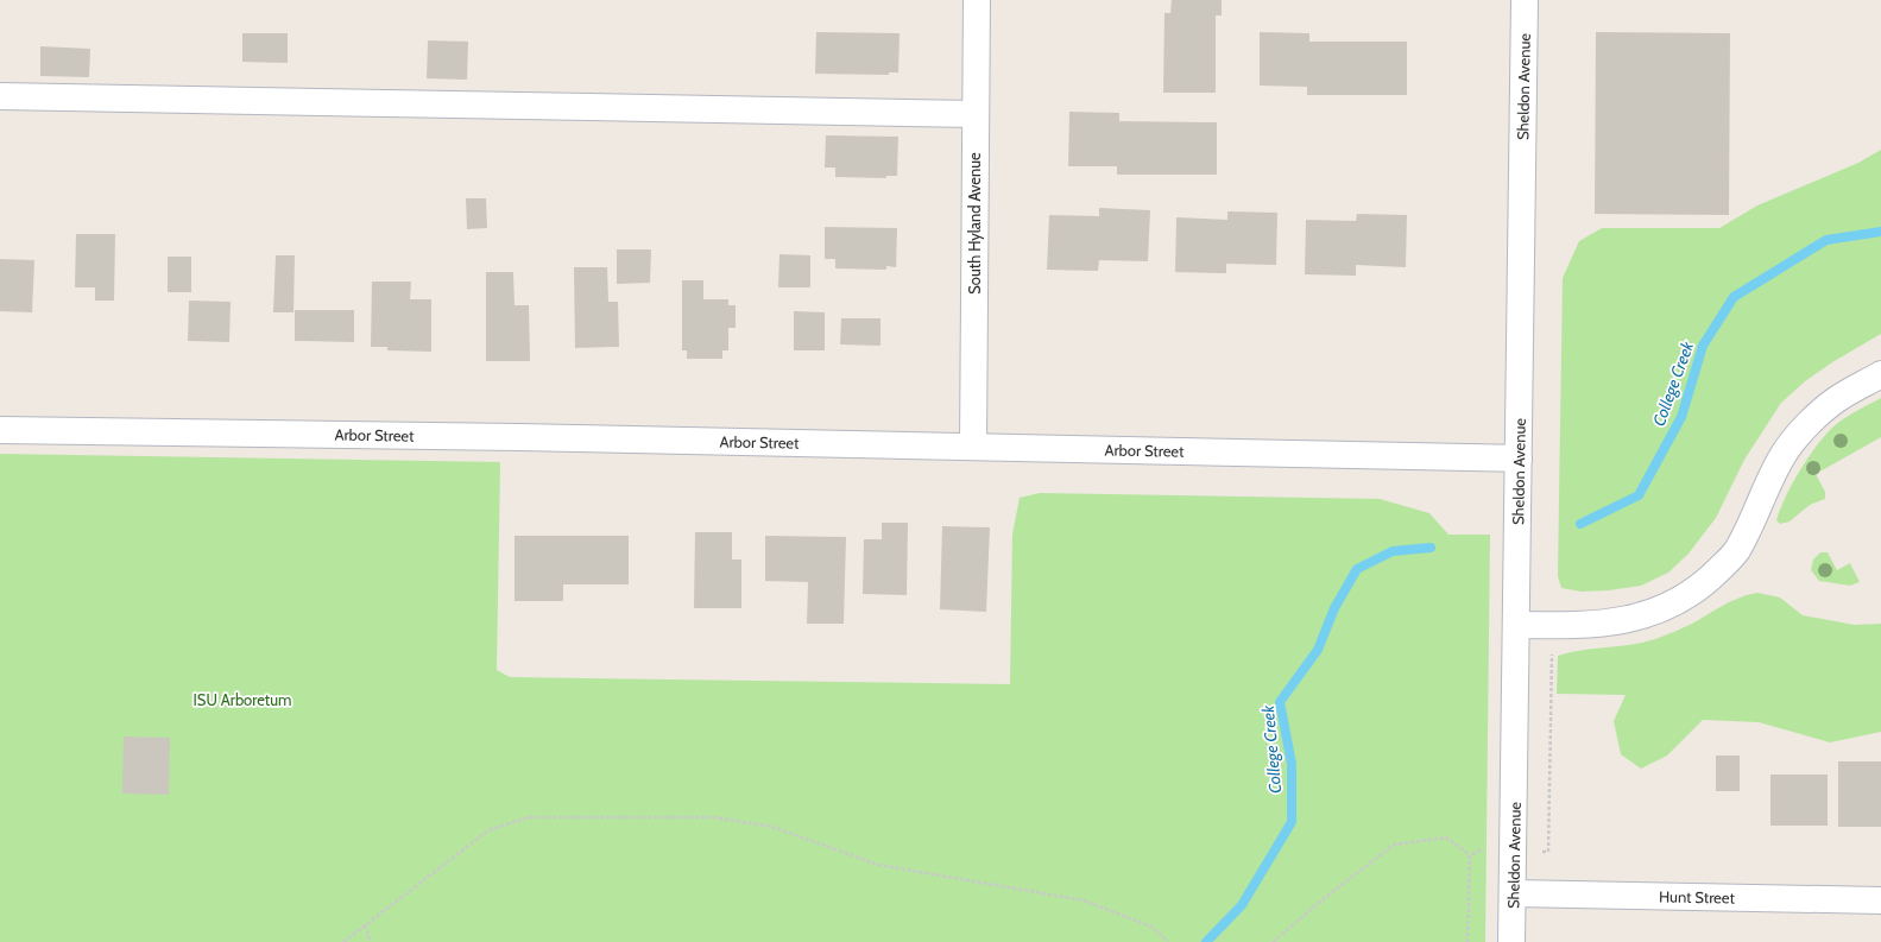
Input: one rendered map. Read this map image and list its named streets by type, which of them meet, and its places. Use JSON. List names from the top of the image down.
{
  "streets": {
    "street": [
      "Sheldon Avenue",
      "South Hyland Avenue",
      "Arbor Street",
      "Hunt Street"
    ]
  },
  "crossings": [
    ["Sheldon Avenue", "Arbor Street"],
    ["Sheldon Avenue", "Hunt Street"],
    ["South Hyland Avenue", "Arbor Street"]
  ],
  "water": ["College Creek"],
  "parks": ["ISU Arboretum"]
}
